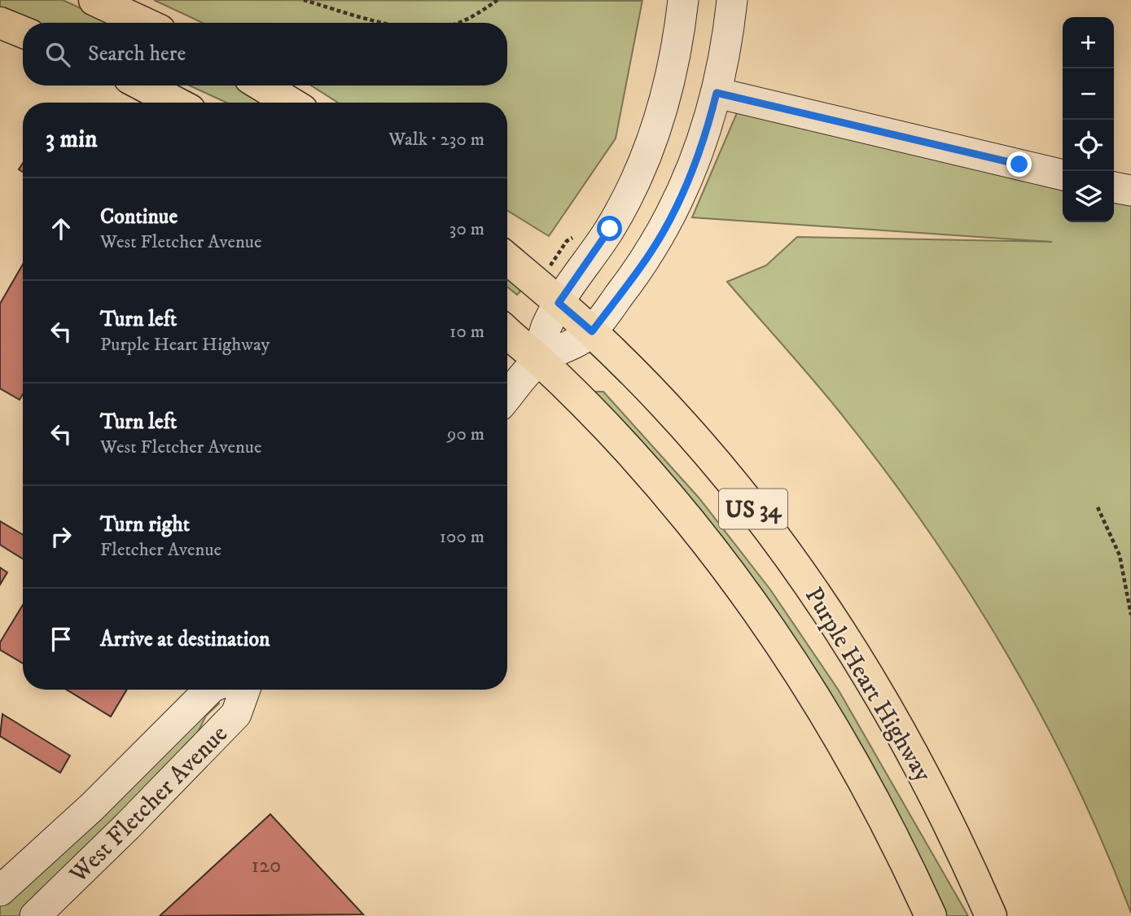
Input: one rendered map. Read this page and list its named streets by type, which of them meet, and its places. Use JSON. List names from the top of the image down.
{
  "streets": {
    "main road": ["US 34", "Purple Heart Highway", "West Fletcher Avenue"]
  },
  "house_numbers": ["120"],
  "page": {
    "map_buttons": ["+", "−"],
    "search": "Search here",
    "heading": ["3 min", "Walk · 230 m"],
    "list": [
      ["Continue", "West Fletcher Avenue", "30 m"],
      ["Turn left", "Purple Heart Highway", "10 m"],
      ["Turn left", "West Fletcher Avenue", "90 m"],
      ["Turn right", "Fletcher Avenue", "100 m"],
      "Arrive at destination"
    ]
  }
}
